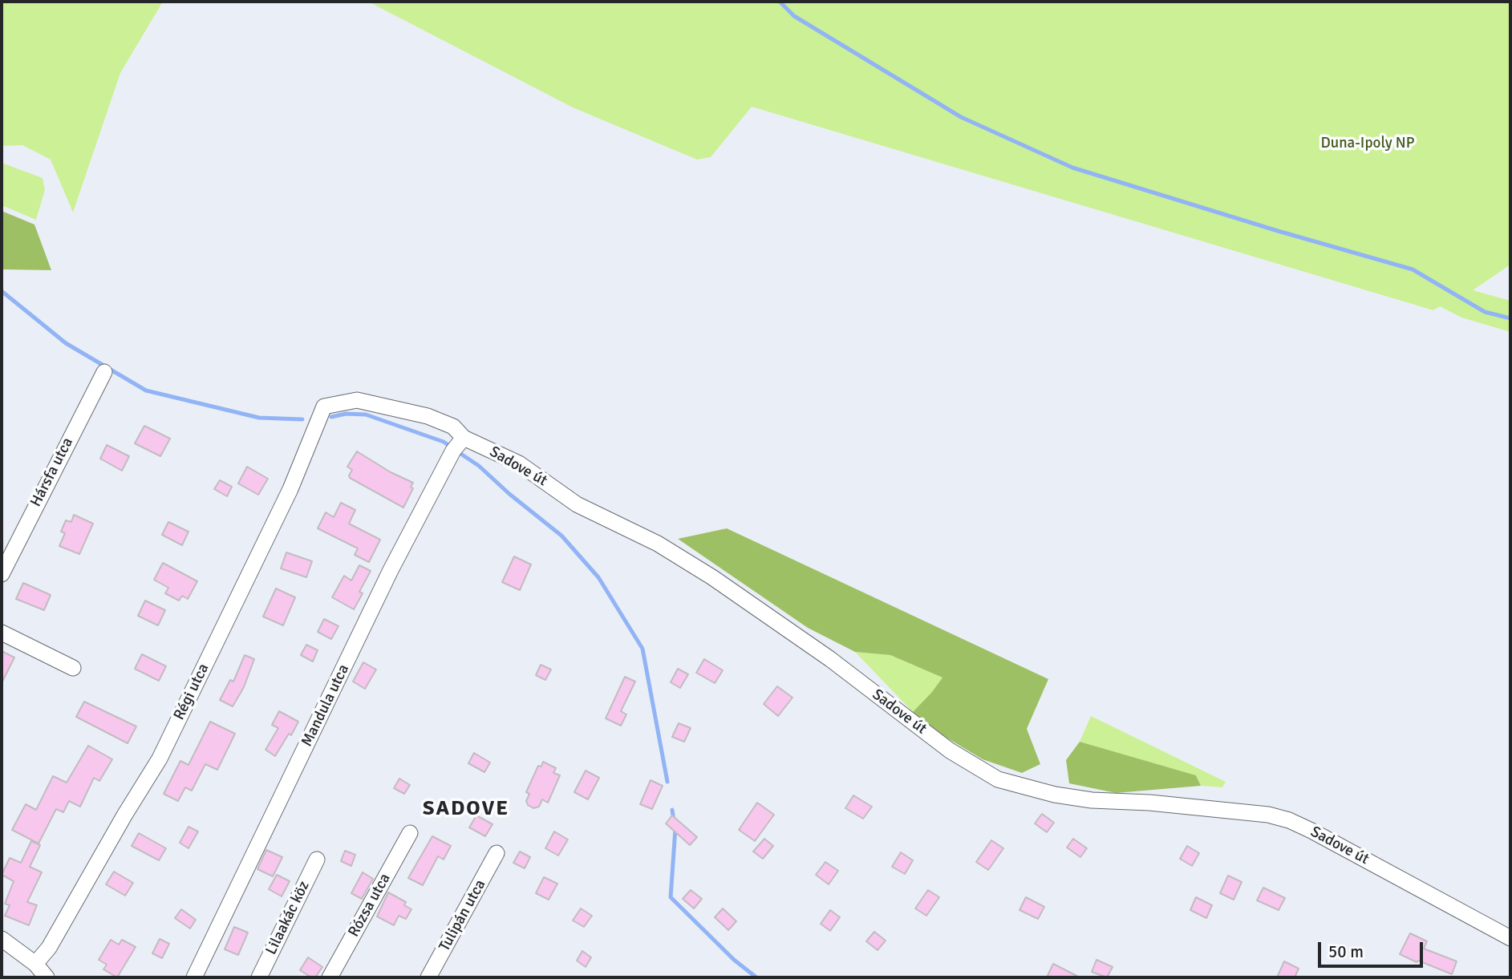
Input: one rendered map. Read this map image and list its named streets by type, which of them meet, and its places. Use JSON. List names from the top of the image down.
{
  "streets": {
    "street": [
      "Sadove út",
      "Hársfa utca",
      "Régi utca",
      "Mandula utca",
      "Rózsa utca",
      "Tulipán utca",
      "Lilaakác köz"
    ]
  },
  "crossings": [
    ["Sadove út", "Régi utca"],
    ["Sadove út", "Mandula utca"]
  ],
  "districts": ["SADOVE"],
  "parks": ["Duna-Ipoly NP"],
  "scale_bar": "50 m"
}
